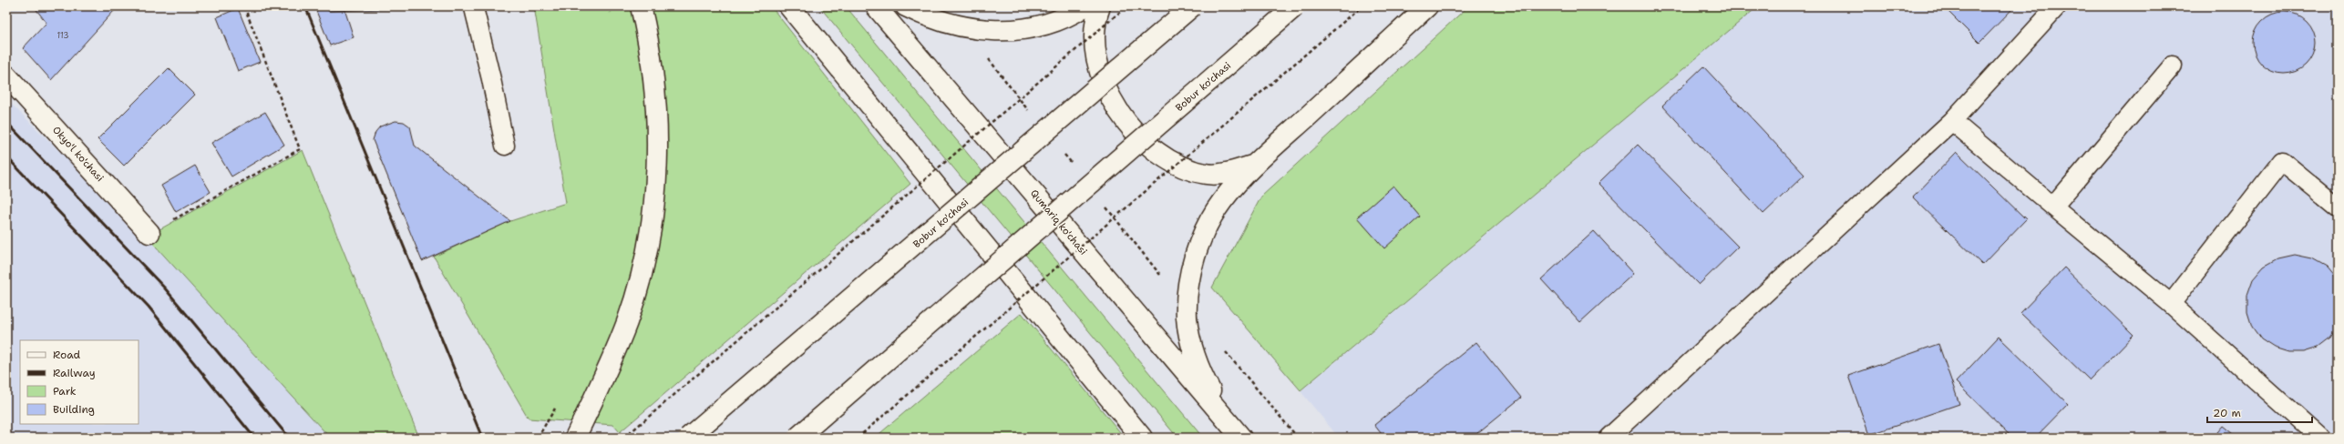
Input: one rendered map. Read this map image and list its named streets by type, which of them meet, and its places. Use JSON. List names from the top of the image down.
{
  "streets": {
    "main road": ["Bobur ko'chasi", "Okyo'l ko'chasi", "Qumariq ko'chasi"]
  },
  "house_numbers": ["113"],
  "legend": [
    "Road",
    "Railway",
    "Park",
    "Building"
  ],
  "scale_bar": "20 m"
}
